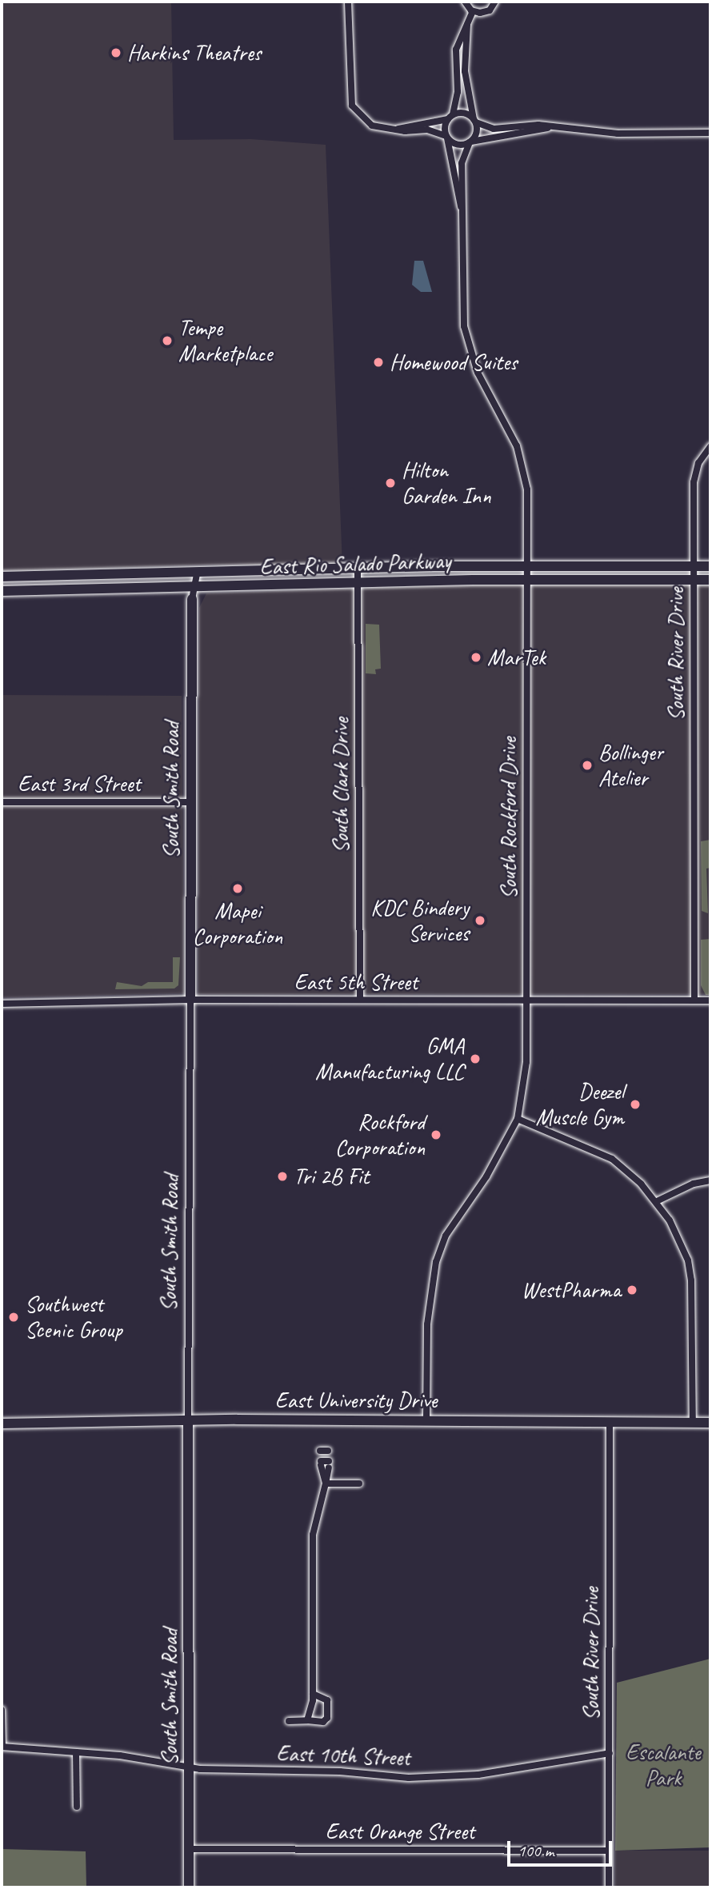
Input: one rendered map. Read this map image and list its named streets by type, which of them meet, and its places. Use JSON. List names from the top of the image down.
{
  "streets": {
    "main road": ["East Rio Salado Parkway", "South Smith Road", "East University Drive"],
    "street": [
      "South River Drive",
      "East 3rd Street",
      "South Clark Drive",
      "South Rockford Drive",
      "East 5th Street",
      "East 10th Street",
      "East Orange Street"
    ]
  },
  "crossings": [
    ["East Rio Salado Parkway", "South River Drive"],
    ["East Rio Salado Parkway", "South Clark Drive"],
    ["East Rio Salado Parkway", "South Smith Road"],
    ["East Rio Salado Parkway", "South Rockford Drive"],
    ["South River Drive", "East 5th Street"],
    ["South River Drive", "East University Drive"],
    ["South River Drive", "East 10th Street"],
    ["South River Drive", "East Orange Street"],
    ["East 3rd Street", "South Smith Road"],
    ["South Clark Drive", "East 5th Street"],
    ["South Smith Road", "East 5th Street"],
    ["South Smith Road", "East University Drive"],
    ["South Smith Road", "East 10th Street"],
    ["South Smith Road", "East Orange Street"],
    ["South Rockford Drive", "East 5th Street"],
    ["South Rockford Drive", "East University Drive"]
  ],
  "parks": ["Escalante Park"],
  "places": [
    "Harkins Theatres",
    "Tempe Marketplace",
    "Homewood Suites",
    "Hilton Garden Inn",
    "MarTek",
    "Bollinger Atelier",
    "Mapei Corporation",
    "KDC Bindery Services",
    "GMA Manufacturing LLC",
    "Deezel Muscle Gym",
    "Rockford Corporation",
    "Tri 2B Fit",
    "WestPharma",
    "Southwest Scenic Group"
  ],
  "scale_bar": "100 m"
}
